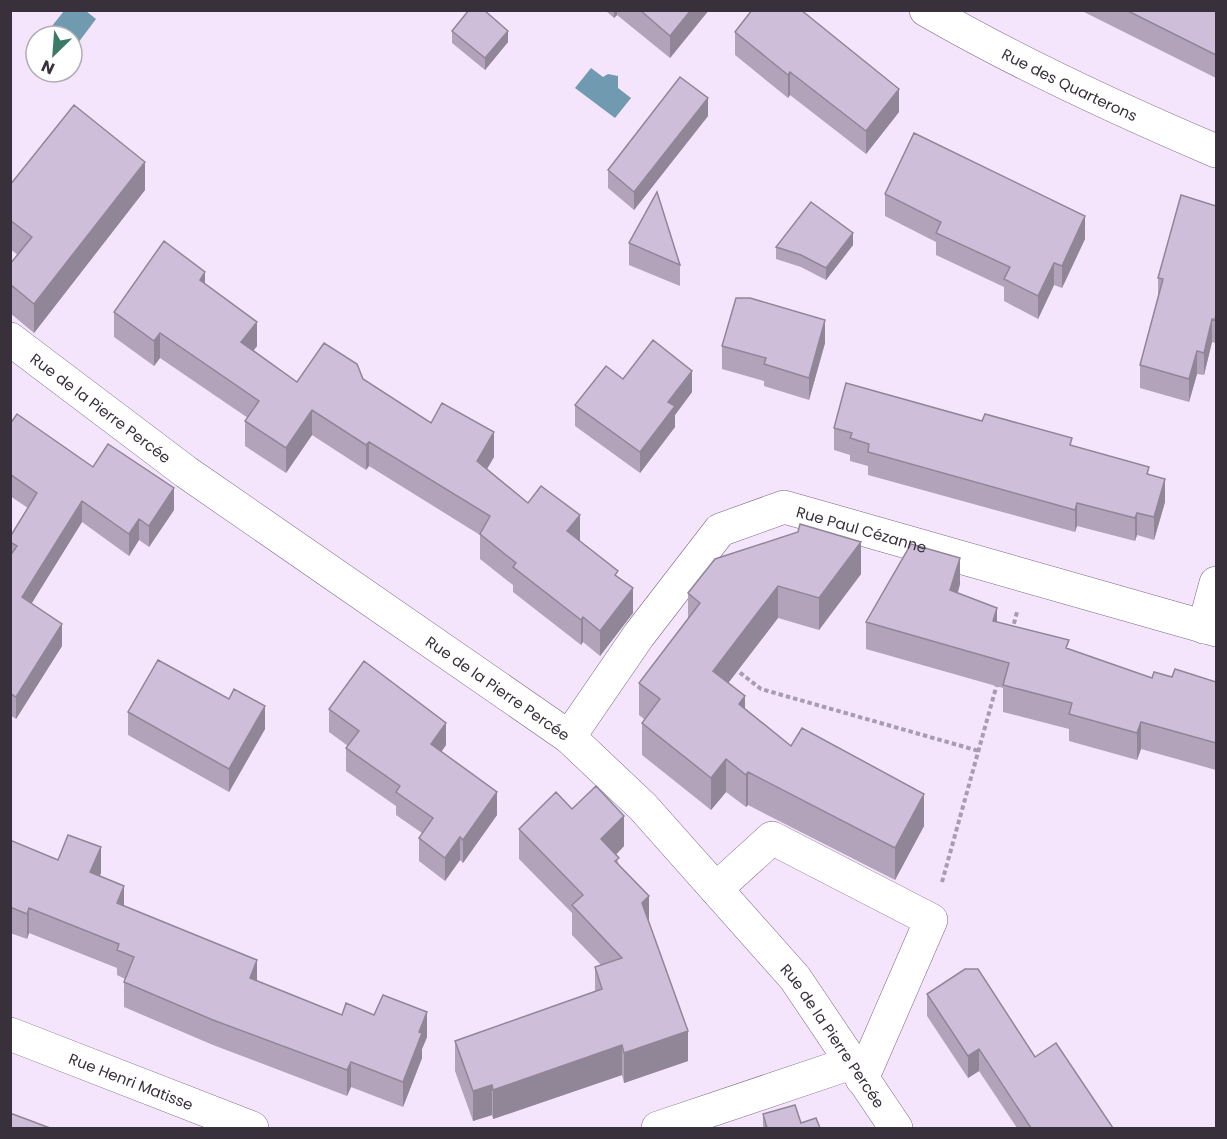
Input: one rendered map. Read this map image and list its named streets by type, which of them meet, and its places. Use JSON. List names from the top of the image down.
{
  "streets": {
    "street": [
      "Rue des Quarterons",
      "Rue de la Pierre Percée",
      "Rue Paul Cézanne",
      "Rue Henri Matisse"
    ]
  },
  "crossings": [
    ["Rue de la Pierre Percée", "Rue Paul Cézanne"]
  ],
  "north": "bottom left"
}
